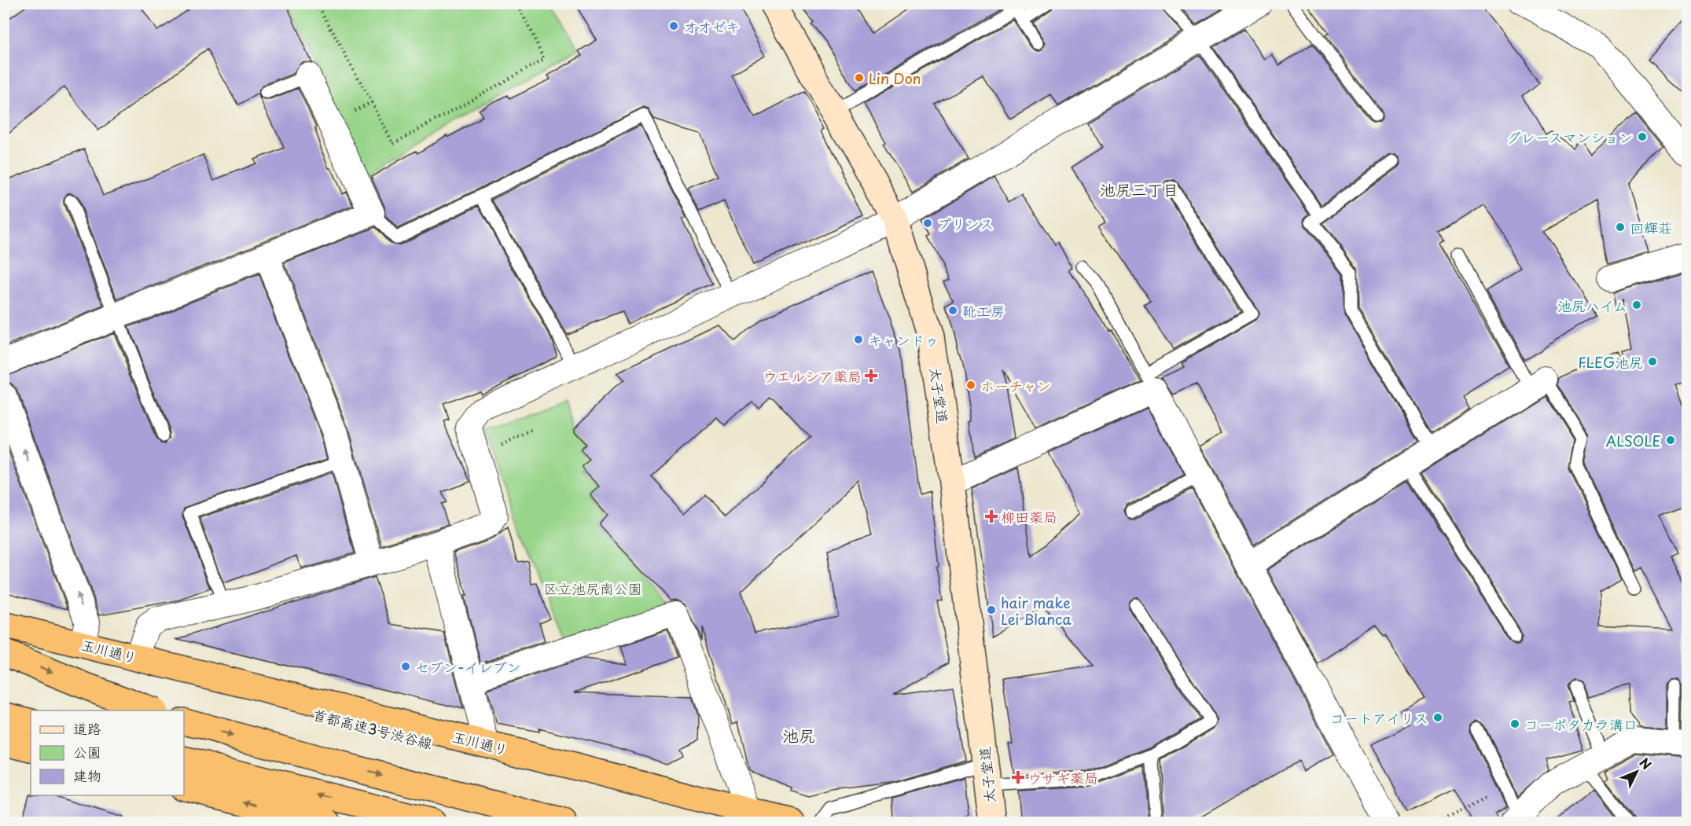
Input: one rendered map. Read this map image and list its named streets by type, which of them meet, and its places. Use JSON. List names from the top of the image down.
{
  "streets": {
    "highway": ["玉川通り", "首都高速3号渋谷線"],
    "street": ["太子堂道"]
  },
  "crossings": [
    ["玉川通り", "首都高速3号渋谷線"]
  ],
  "districts": ["池尻三丁目", "池尻"],
  "parks": ["区立池尻南公園"],
  "places": {
    "other": [
      "オオゼキ",
      "Lin Don",
      "グレースマンション",
      "プリンス",
      "回輝荘",
      "池尻ハイム",
      "靴工房",
      "キャンドゥ",
      "FLEG池尻",
      "ホーチャン",
      "ALSOLE",
      "hair make Lei Blanca",
      "セブン-イレブン",
      "コートアイリス",
      "コーポタカラ溝口"
    ],
    "health": ["ウエルシア薬局", "柳田薬局", "ウサギ薬局"]
  },
  "legend": ["道路", "公園", "建物"],
  "north": "top right"
}
